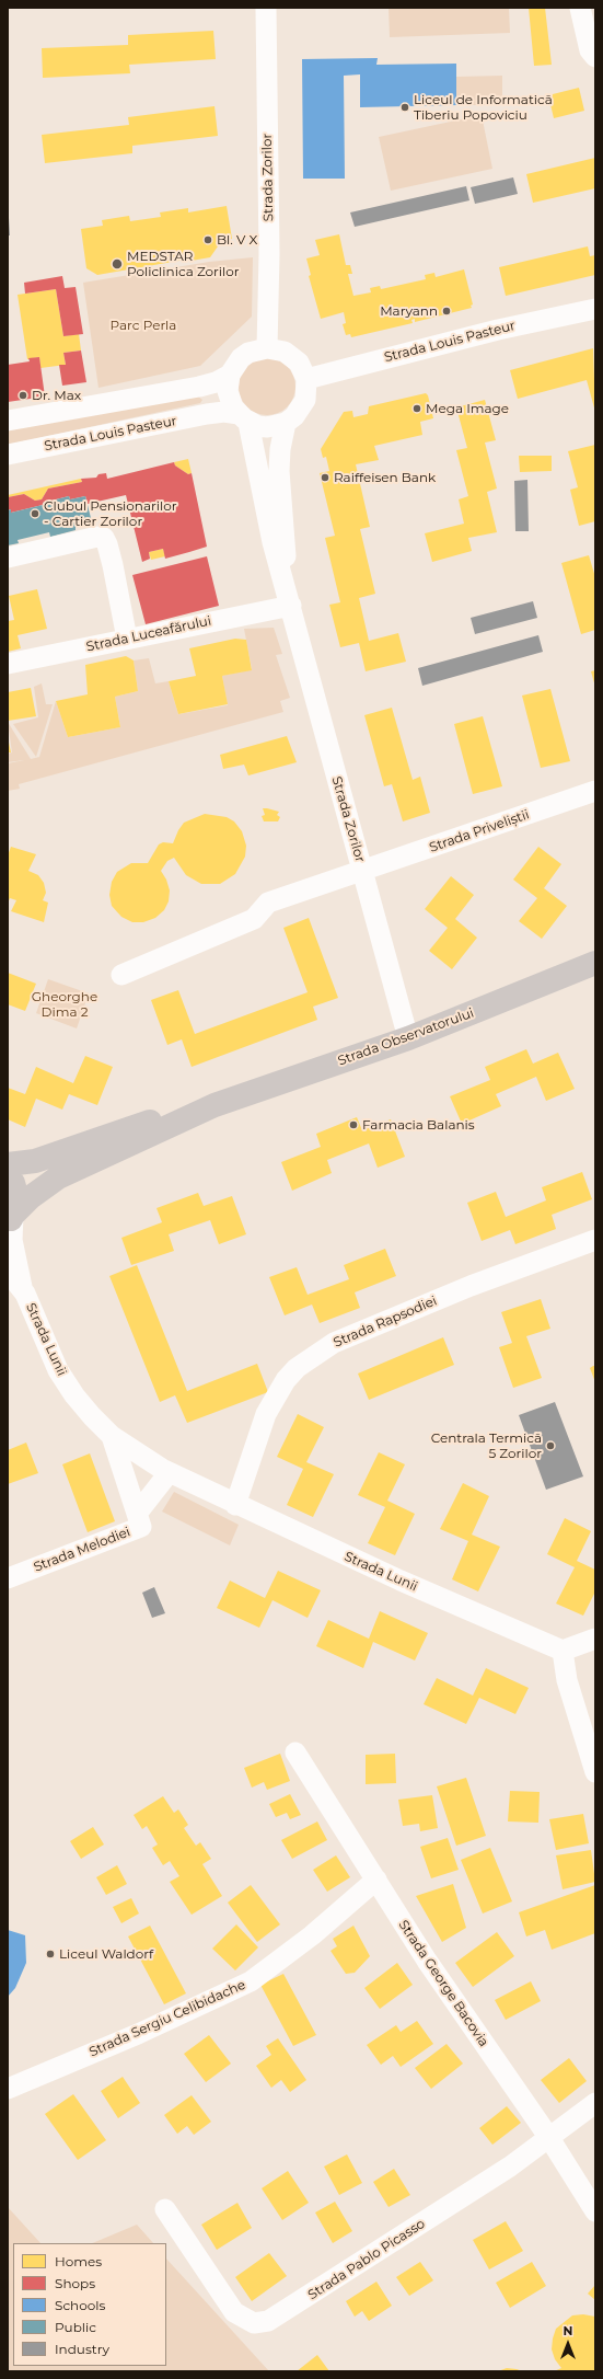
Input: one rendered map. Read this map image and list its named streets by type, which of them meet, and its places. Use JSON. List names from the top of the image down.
{
  "streets": {
    "main road": ["Strada Observatorului"],
    "street": [
      "Strada Zorilor",
      "Strada Louis Pasteur",
      "Strada Luceafărului",
      "Strada Priveliștii",
      "Strada Rapsodiei",
      "Strada Lunii",
      "Strada Melodiei",
      "Strada George Bacovia",
      "Strada Sergiu Celibidache",
      "Strada Pablo Picasso"
    ]
  },
  "crossings": [
    ["Strada Zorilor", "Strada Louis Pasteur"],
    ["Strada Zorilor", "Strada Luceafărului"],
    ["Strada Zorilor", "Strada Priveliștii"],
    ["Strada Zorilor", "Strada Observatorului"],
    ["Strada Observatorului", "Strada Lunii"],
    ["Strada Rapsodiei", "Strada Lunii"],
    ["Strada Lunii", "Strada Melodiei"],
    ["Strada George Bacovia", "Strada Sergiu Celibidache"],
    ["Strada George Bacovia", "Strada Pablo Picasso"]
  ],
  "parks": ["Parc Perla", "Gheorghe Dima 2"],
  "places": [
    "Liceul de Informatică Tiberiu Popoviciu",
    "Bl. V X",
    "MEDSTAR Policlinica Zorilor",
    "Maryann",
    "Dr. Max",
    "Mega Image",
    "Raiffeisen Bank",
    "Clubul Pensionarilor - Cartier Zorilor",
    "Farmacia Balanis",
    "Centrala Termică 5 Zorilor",
    "Liceul Waldorf"
  ],
  "legend": [
    "Homes",
    "Shops",
    "Schools",
    "Public",
    "Industry"
  ],
  "north": "top"
}
